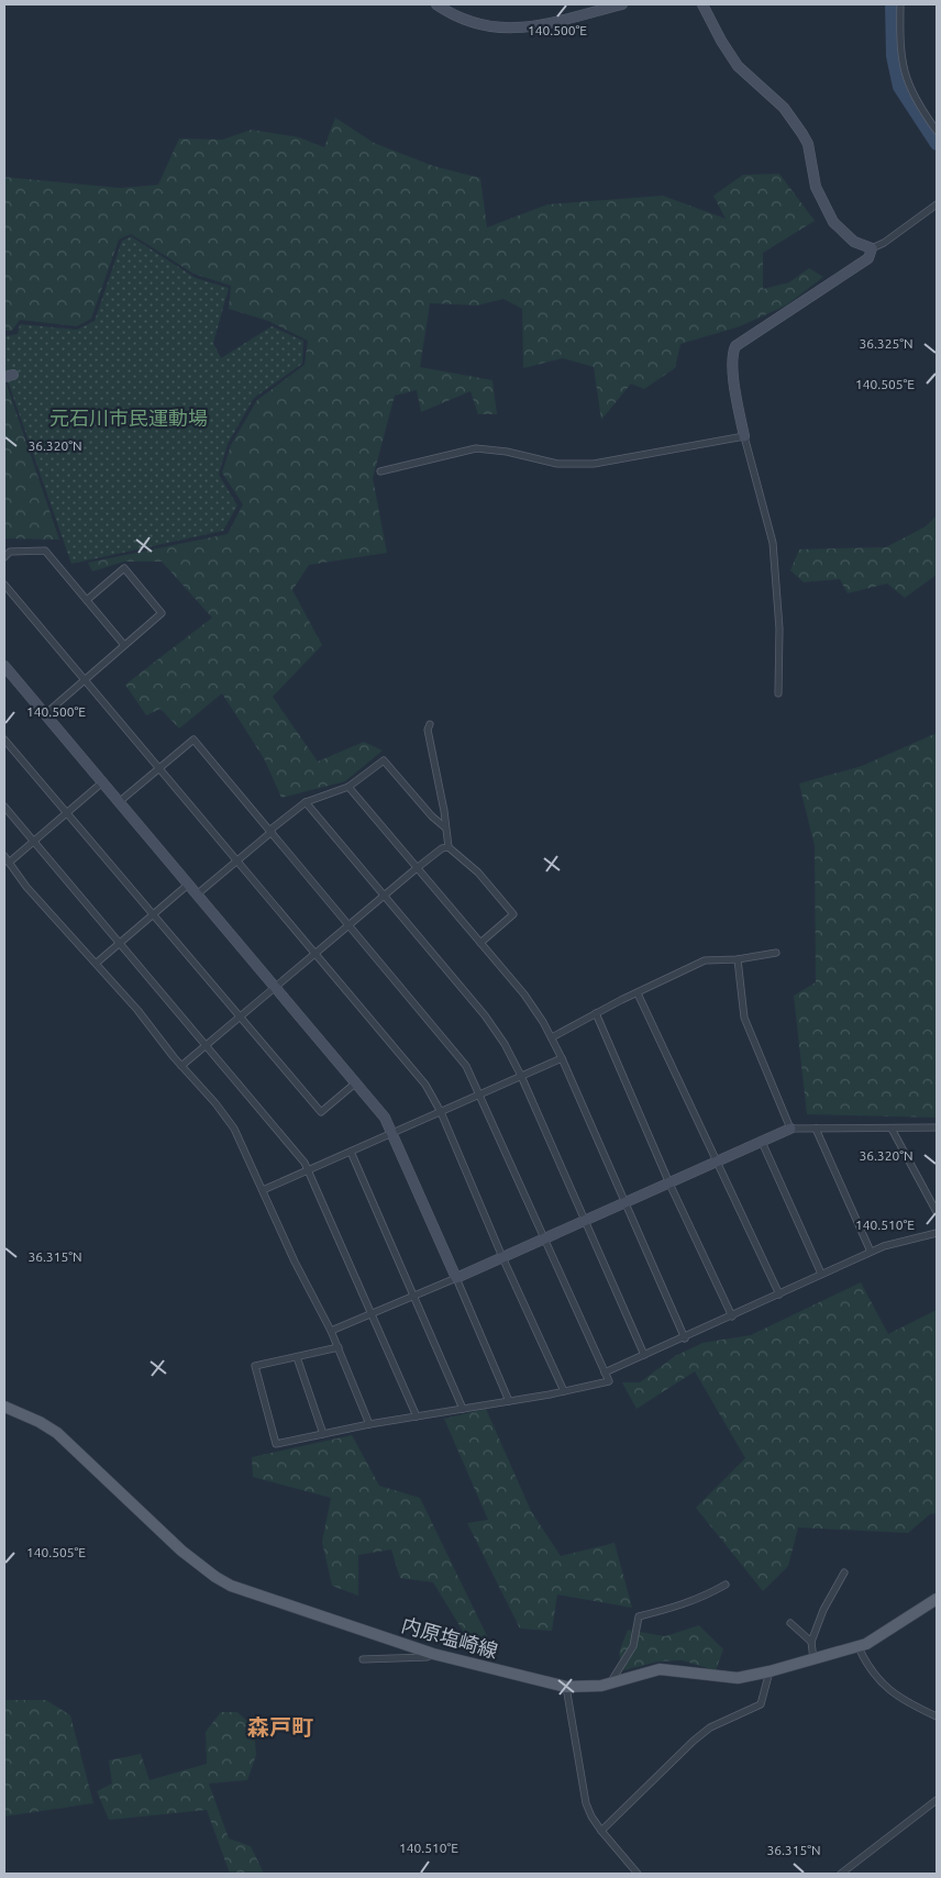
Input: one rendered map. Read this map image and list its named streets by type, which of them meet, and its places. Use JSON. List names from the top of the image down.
{
  "streets": {
    "main road": ["内原塩崎線"]
  },
  "districts": ["森戸町"],
  "parks": ["元石川市民運動場"],
  "coordinates": [
    "140.500°E",
    "36.325°N",
    "140.505°E",
    "36.320°N",
    "140.510°E",
    "36.315°N"
  ]
}
